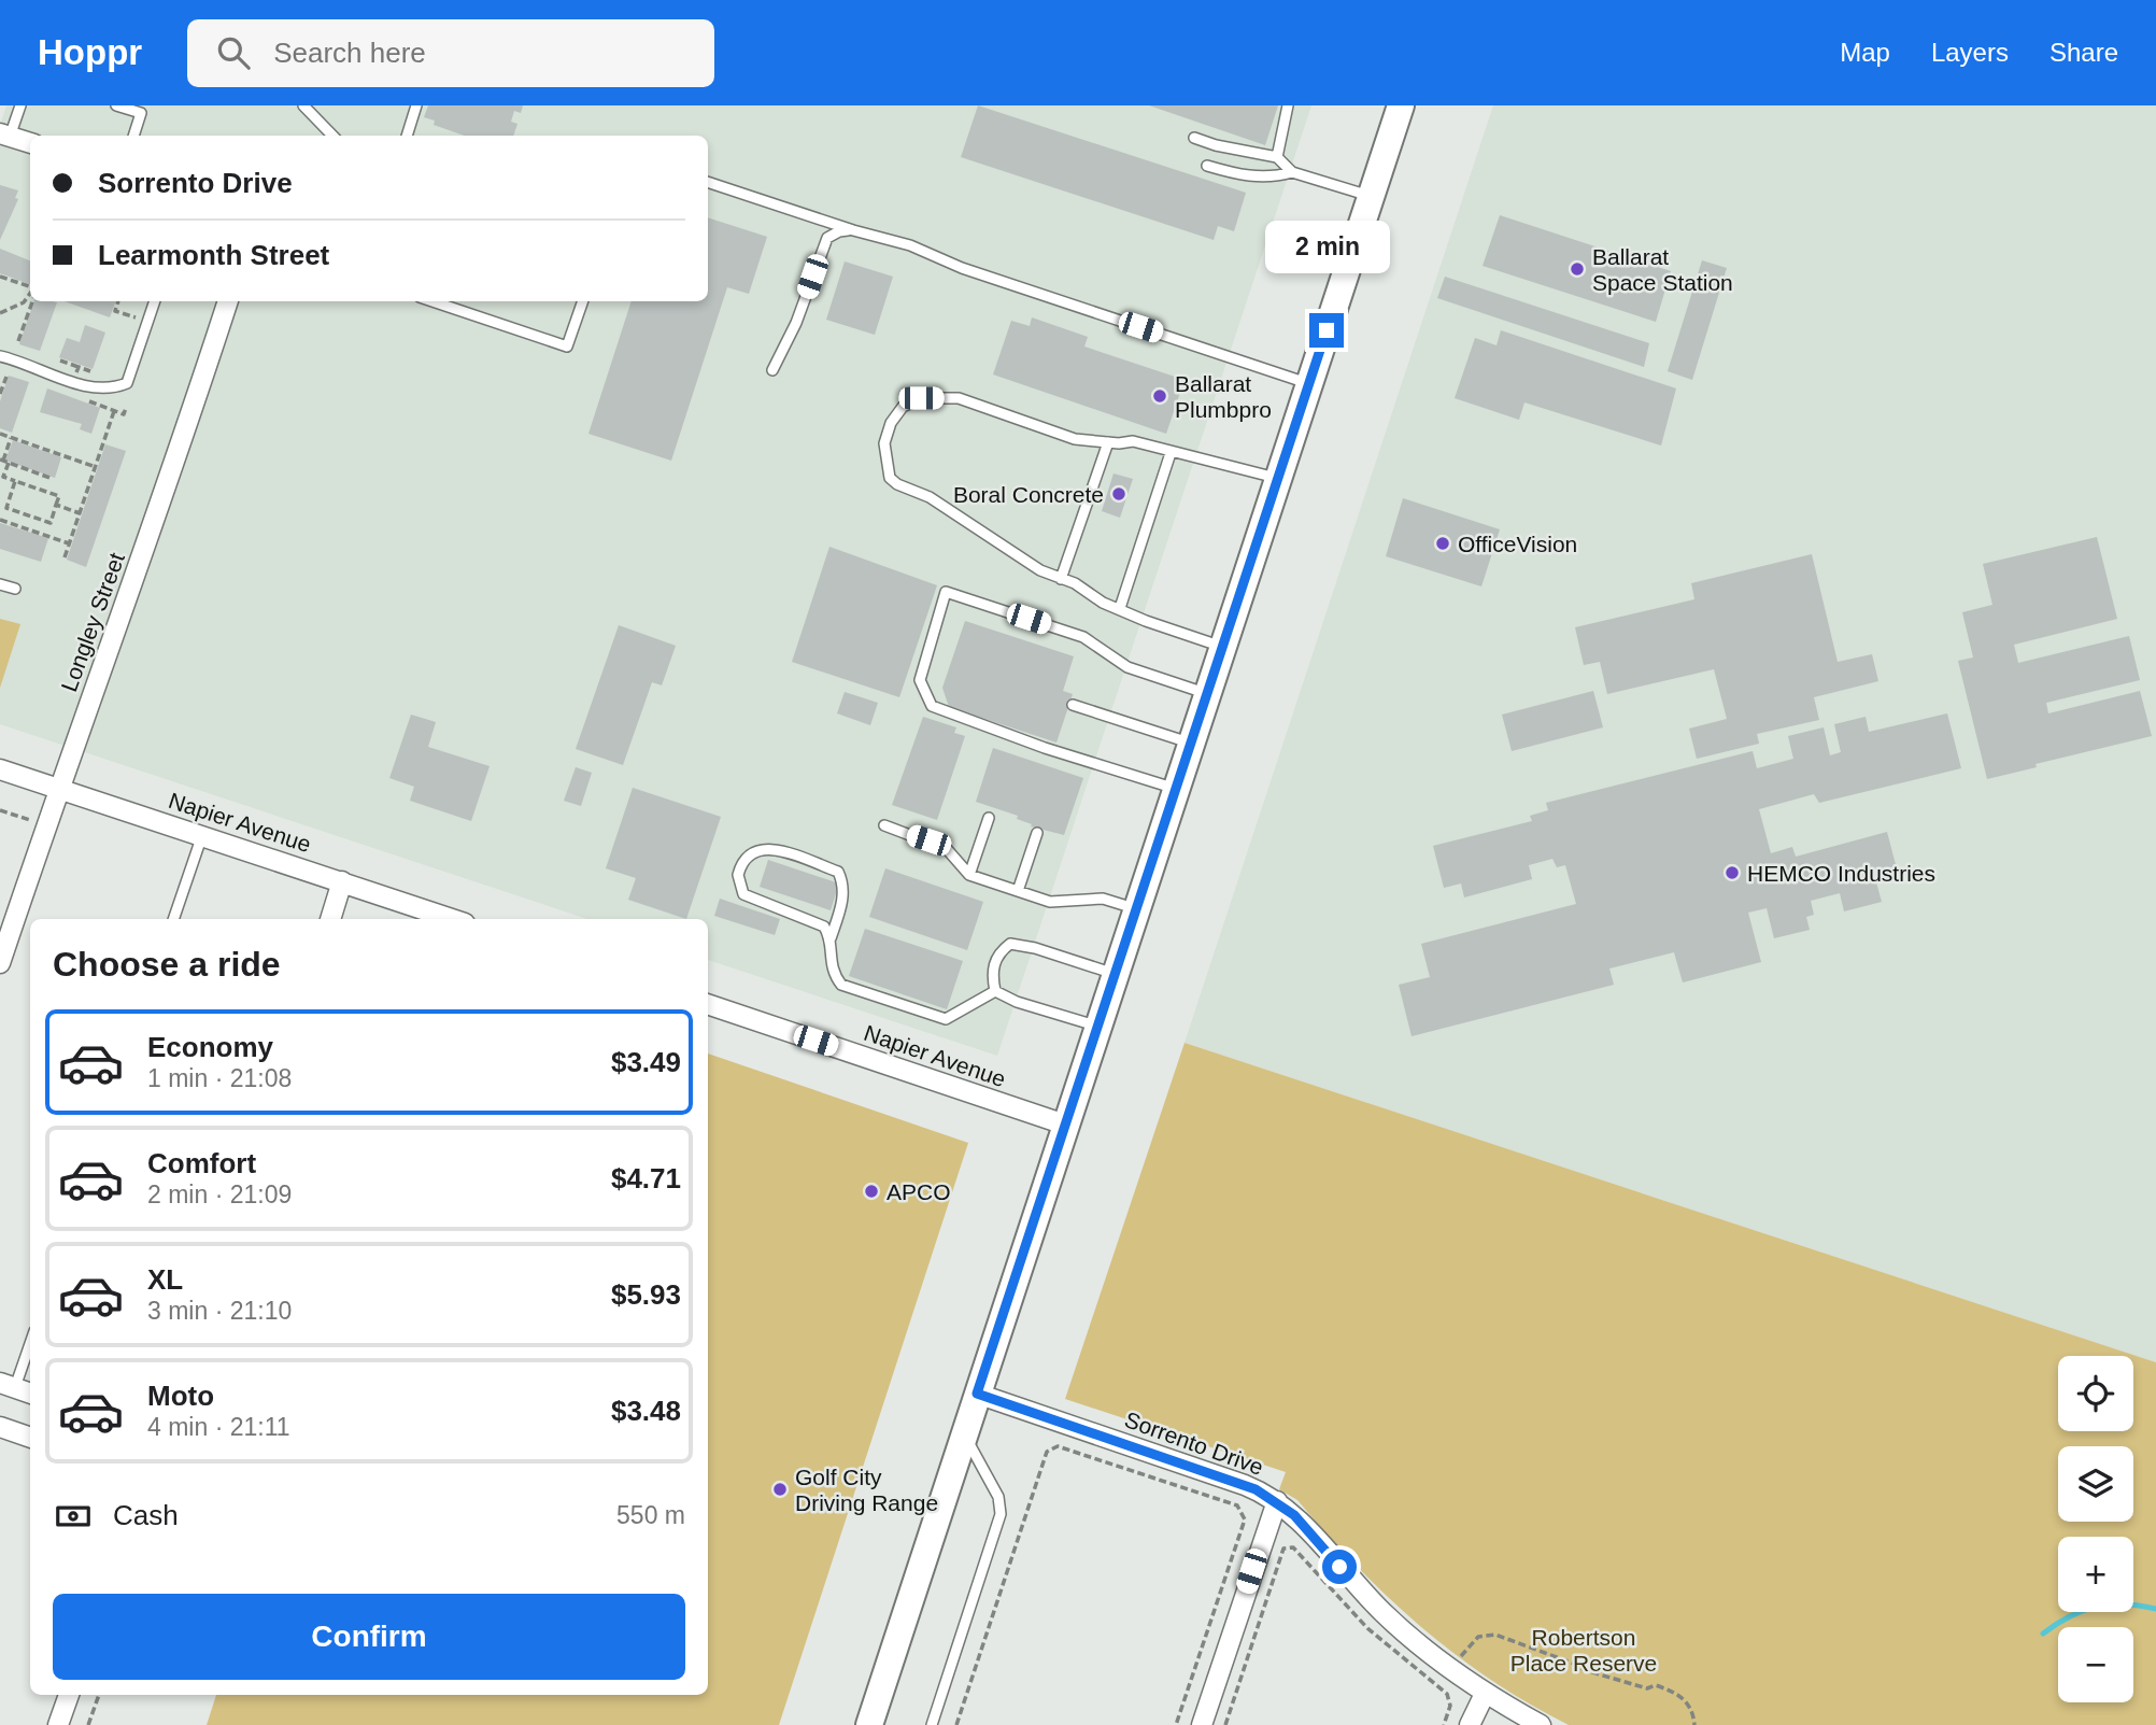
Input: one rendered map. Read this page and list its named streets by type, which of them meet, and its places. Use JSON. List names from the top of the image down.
{
  "streets": {
    "street": ["Longley Street", "Napier Avenue", "Sorrento Drive"]
  },
  "crossings": [
    ["Longley Street", "Napier Avenue"]
  ],
  "parks": ["Robertson Place Reserve"],
  "places": [
    "Ballarat Space Station",
    "Ballarat Plumbpro",
    "Boral Concrete",
    "OfficeVision",
    "HEMCO Industries",
    "APCO",
    "Golf City Driving Range"
  ],
  "page": {
    "header": "Hoppr",
    "search": "Search here",
    "nav": ["Map", "Layers", "Share"],
    "banner": ["Sorrento Drive", "Learmonth Street"],
    "bubble": "2 min",
    "heading": "Choose a ride",
    "list": [
      {
        "name": "Economy",
        "note": "1 min · 21:08",
        "value": "$3.49"
      },
      {
        "name": "Comfort",
        "note": "2 min · 21:09",
        "value": "$4.71"
      },
      {
        "name": "XL",
        "note": "3 min · 21:10",
        "value": "$5.93"
      },
      {
        "name": "Moto",
        "note": "4 min · 21:11",
        "value": "$3.48"
      }
    ],
    "map_buttons": ["+", "−"],
    "pay": ["Cash", "550 m"],
    "buttons": "Confirm"
  }
}
